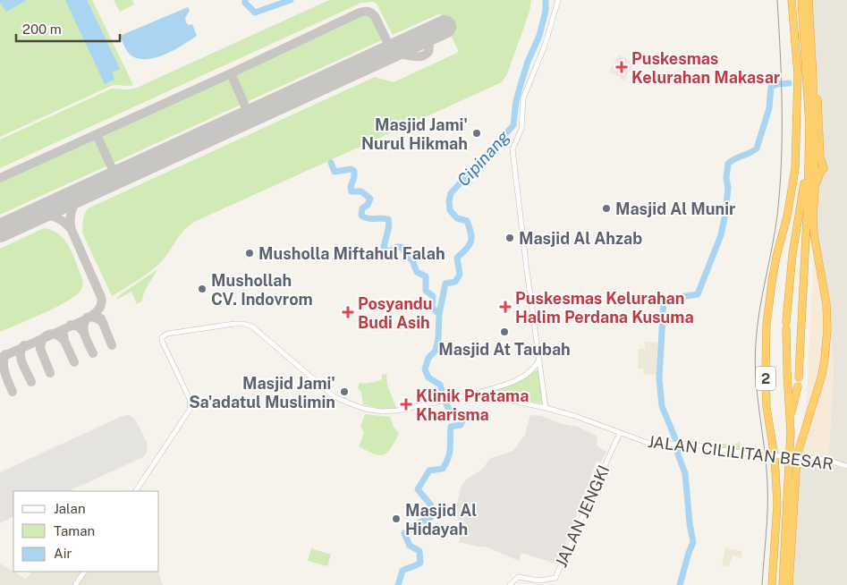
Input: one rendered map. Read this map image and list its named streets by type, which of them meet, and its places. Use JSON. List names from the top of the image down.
{
  "streets": {
    "highway": ["2"],
    "street": ["JALAN CILILITAN BESAR", "JALAN JENGKI"]
  },
  "crossings": [
    ["JALAN CILILITAN BESAR", "JALAN JENGKI"]
  ],
  "water": ["Cipinang"],
  "places": {
    "health": [
      "Puskesmas Kelurahan Makasar",
      "Puskesmas Kelurahan Halim Perdana Kusuma",
      "Posyandu Budi Asih",
      "Klinik Pratama Kharisma"
    ],
    "other": [
      "Masjid Jami' Nurul Hikmah",
      "Masjid Al Munir",
      "Masjid Al Ahzab",
      "Musholla Miftahul Falah",
      "Mushollah CV. Indovrom",
      "Masjid At Taubah",
      "Masjid Jami' Sa'adatul Muslimin",
      "Masjid Al Hidayah"
    ]
  },
  "legend": ["Jalan", "Taman", "Air"],
  "scale_bar": "200 m"
}
